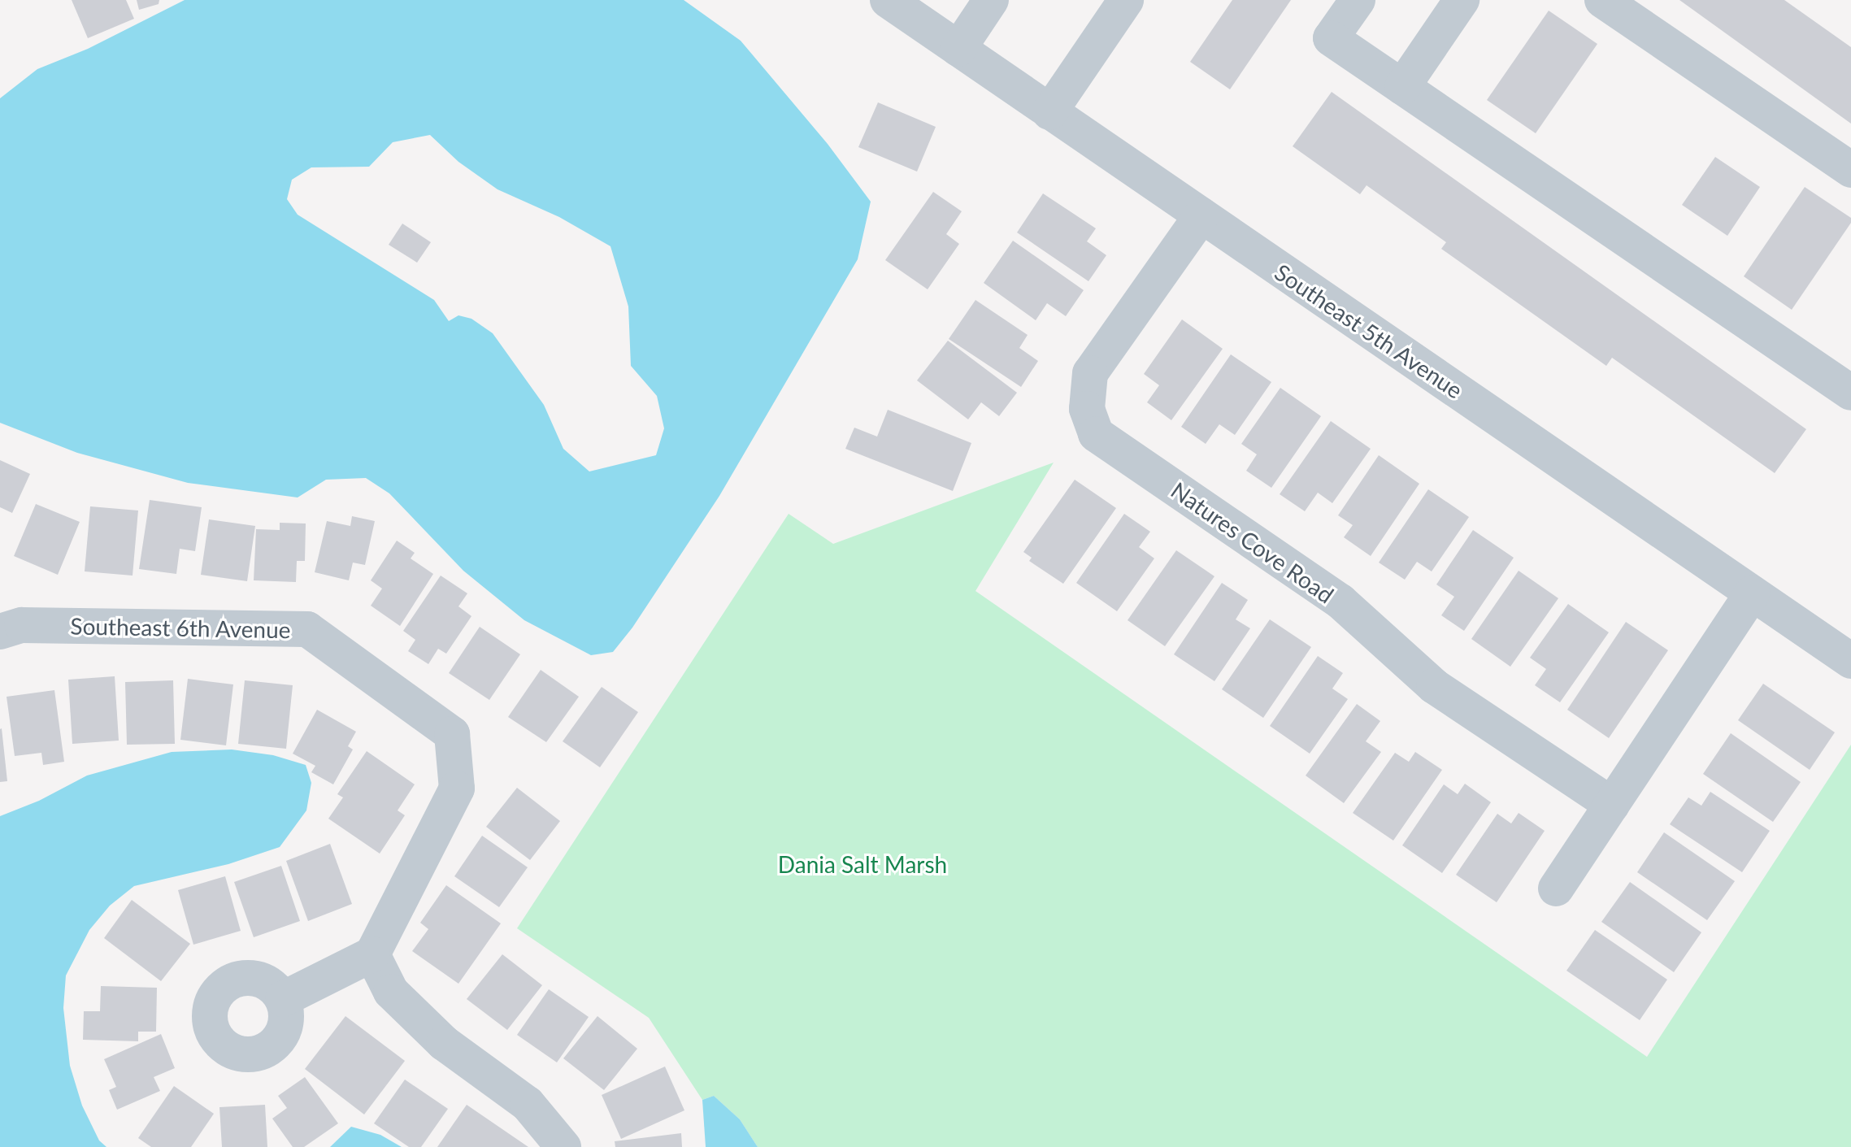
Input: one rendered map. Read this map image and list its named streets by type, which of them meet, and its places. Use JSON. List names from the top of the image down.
{
  "streets": {
    "street": ["Southeast 5th Avenue", "Natures Cove Road", "Southeast 6th Avenue"]
  },
  "crossings": [
    ["Southeast 5th Avenue", "Natures Cove Road"]
  ],
  "parks": ["Dania Salt Marsh"]
}
